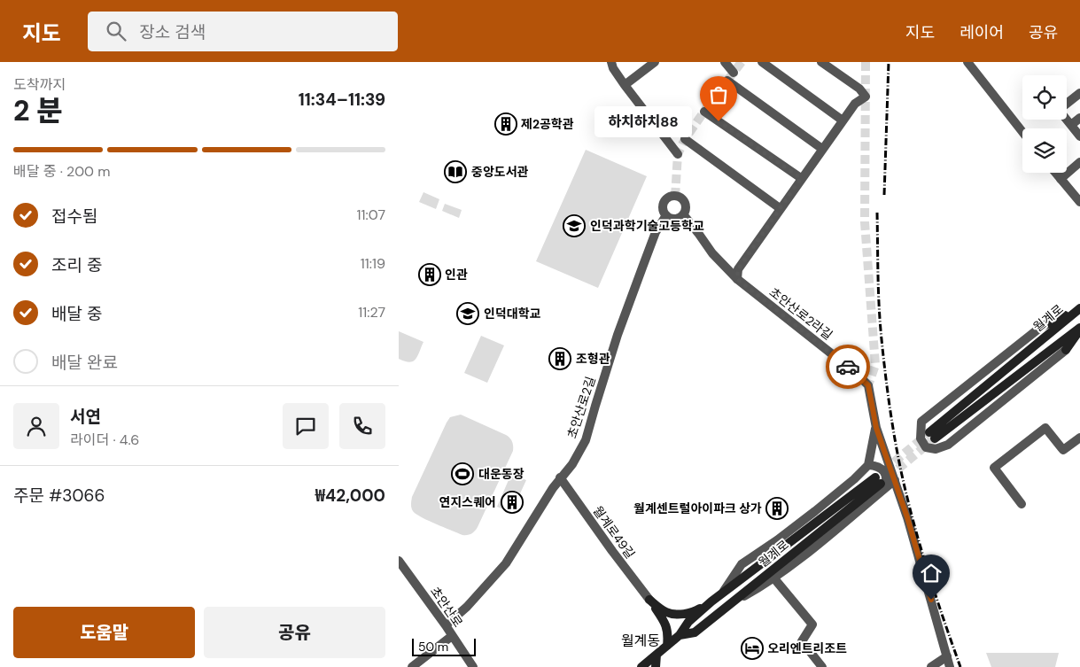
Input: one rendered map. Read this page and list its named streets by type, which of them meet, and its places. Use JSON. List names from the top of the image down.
{
  "streets": {
    "main road": ["월계로"],
    "street": [
      "초안산로2라길",
      "초안산로2길",
      "월계로49길",
      "초안산로"
    ]
  },
  "crossings": [
    ["초안산로2라길", "초안산로2길"],
    ["초안산로2길", "월계로49길"],
    ["초안산로2길", "초안산로"]
  ],
  "districts": ["월계동"],
  "places": {
    "other": ["하치하치88"],
    "building": [
      "제2공학관",
      "인관",
      "조형관",
      "연지스퀘어",
      "월계센트럴아이파크 상가"
    ],
    "library": ["중앙도서관"],
    "school or university": ["인덕과학기술고등학교", "인덕대학교"],
    "sports": ["대운동장"],
    "hotel": ["오리엔트리조트"]
  },
  "scale_bar": "50 m",
  "page": {
    "header": "지도",
    "search": "장소 검색",
    "nav": ["지도", "레이어", "공유"],
    "heading": ["2 분", "도착까지", "11:34–11:39"],
    "panel": [
      "서연",
      "라이더 · 4.6",
      "주문 #3066",
      "₩42,000"
    ],
    "bubble": "하치하치88",
    "bar": "배달 중 · 200 m",
    "list": [
      ["접수됨", "11:07"],
      ["조리 중", "11:19"],
      ["배달 중", "11:27"],
      "배달 완료"
    ],
    "buttons": ["도움말", "공유"],
    "scale": "50 m"
  }
}
